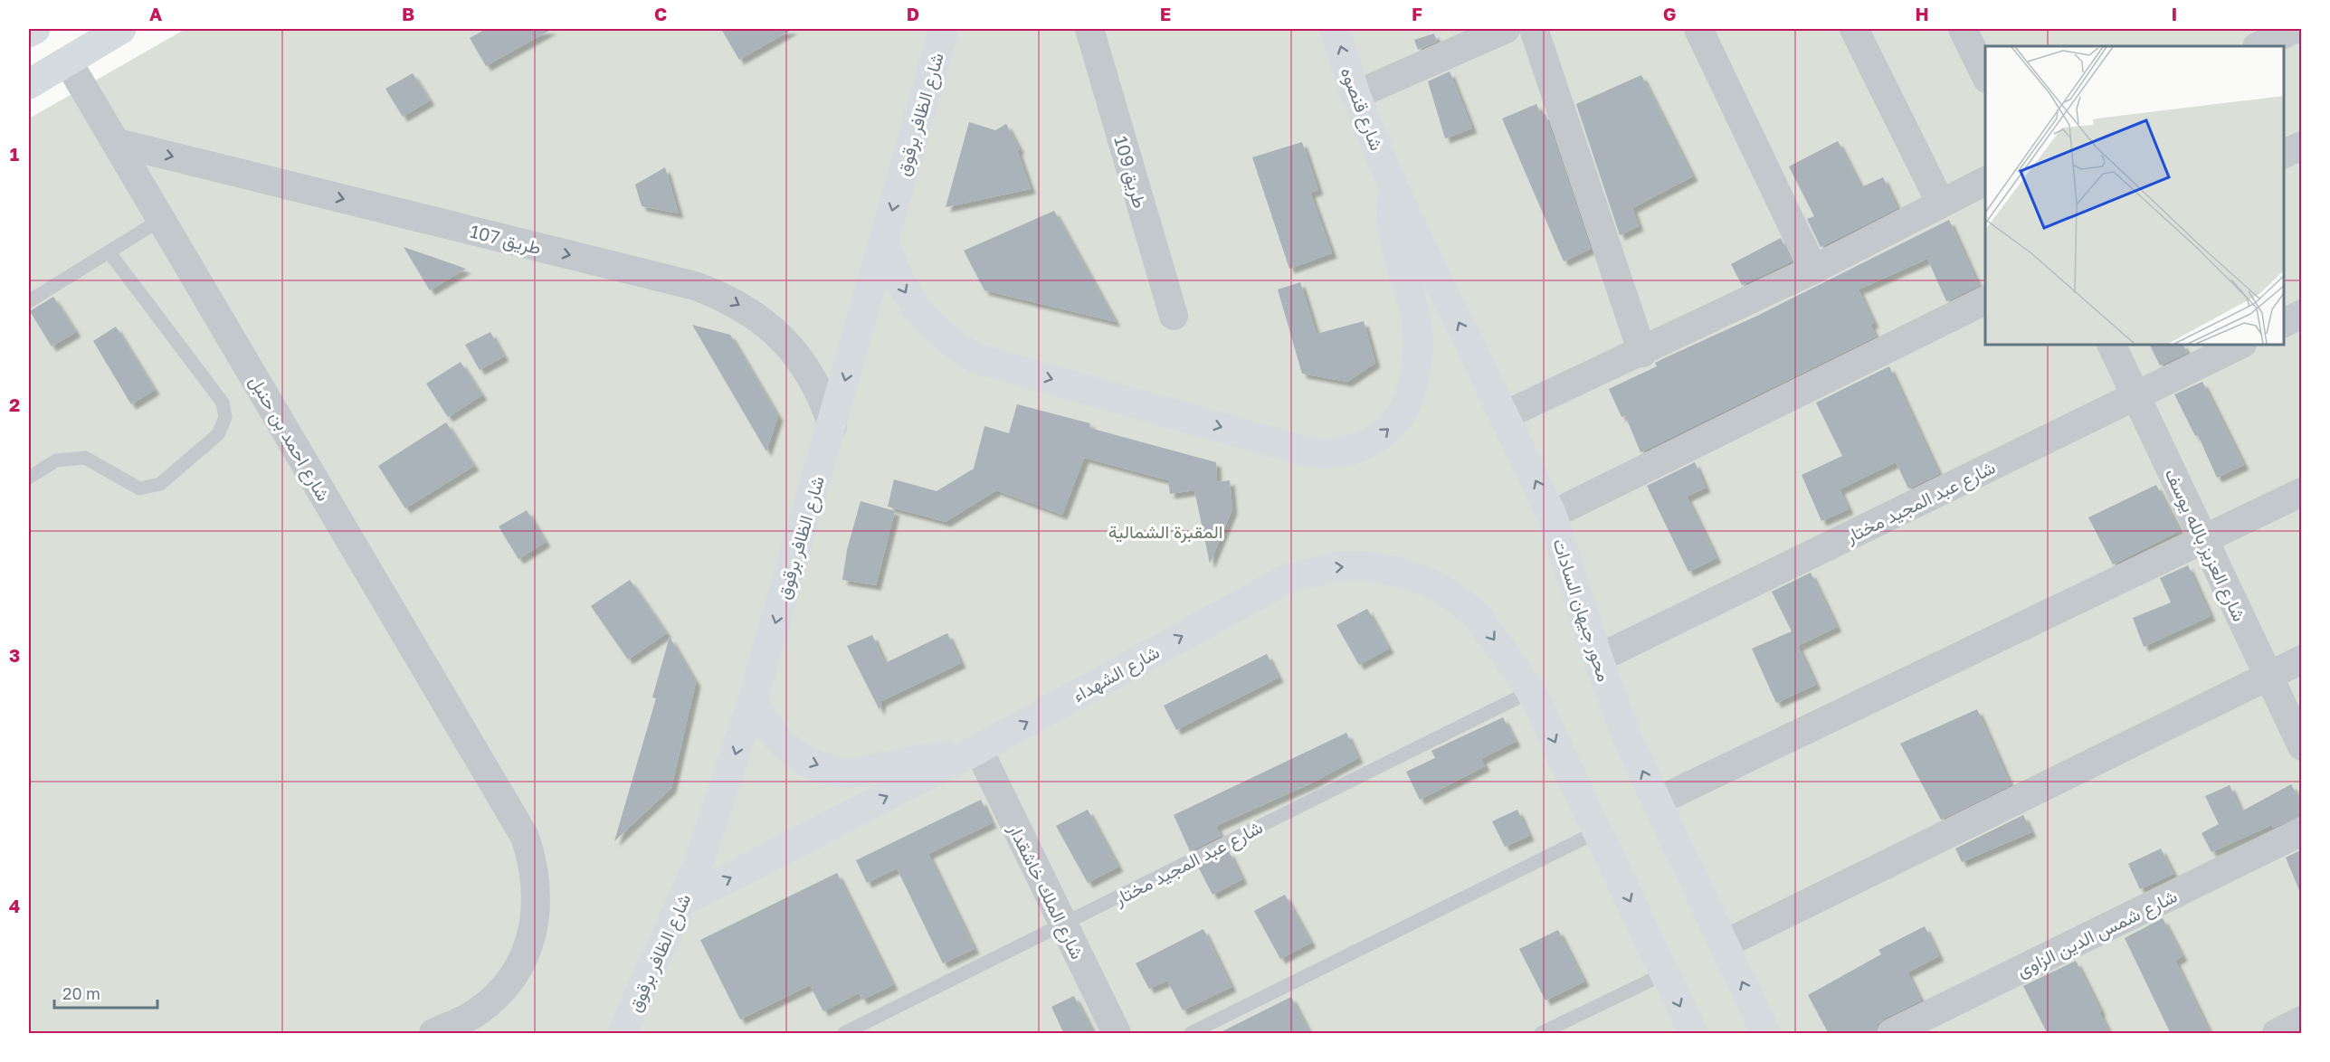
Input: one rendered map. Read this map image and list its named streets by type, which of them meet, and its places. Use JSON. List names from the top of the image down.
{
  "streets": {
    "main road": [
      "شارع قنصوه",
      "شارع الظافر برقوق",
      "محور جيهان السادات",
      "شارع الشهداء"
    ],
    "street": [
      "طريق 109",
      "طريق 107",
      "شارع احمد بن حنبل",
      "شارع عبد المجيد مختار",
      "شارع العزيز بالله يوسف",
      "شارع الملك خاشقدار",
      "شارع شمس الدين الزاوى"
    ]
  },
  "crossings": [
    ["شارع قنصوه", "محور جيهان السادات"],
    ["شارع الظافر برقوق", "طريق 107"],
    ["شارع الظافر برقوق", "شارع الشهداء"],
    ["طريق 107", "شارع احمد بن حنبل"],
    ["شارع عبد المجيد مختار", "شارع العزيز بالله يوسف"],
    ["شارع عبد المجيد مختار", "محور جيهان السادات"],
    ["شارع عبد المجيد مختار", "شارع الشهداء"],
    ["شارع عبد المجيد مختار", "شارع الملك خاشقدار"],
    ["شارع الشهداء", "شارع الملك خاشقدار"]
  ],
  "one_way": [
    "شارع قنصوه",
    "شارع الظافر برقوق",
    "طريق 107",
    "شارع الشهداء"
  ],
  "parks": ["المقبرة الشمالية"],
  "scale_bar": "20 m",
  "grid": {
    "columns": [
      "A",
      "B",
      "C",
      "D",
      "E",
      "F",
      "G",
      "H",
      "I"
    ],
    "rows": [
      "1",
      "2",
      "3",
      "4"
    ]
  }
}
